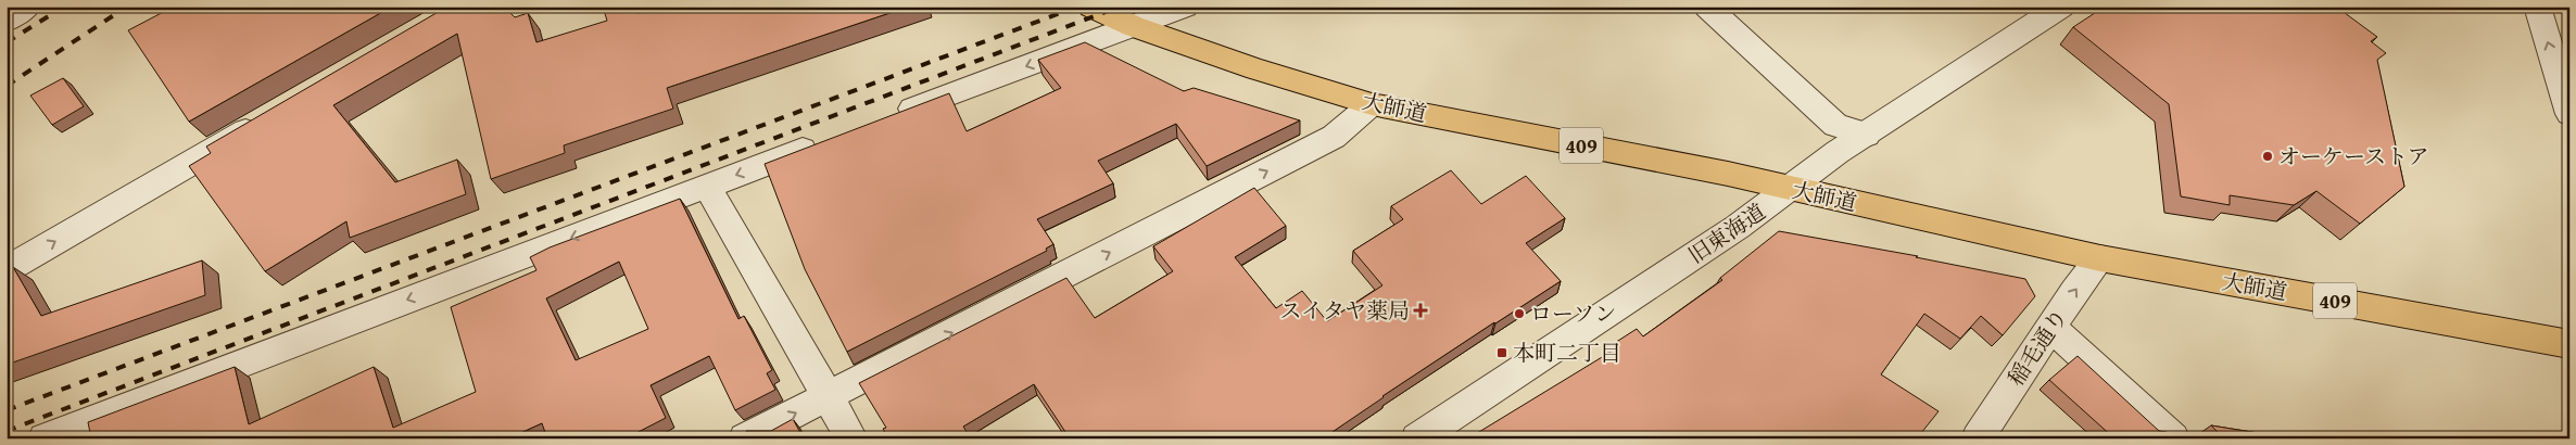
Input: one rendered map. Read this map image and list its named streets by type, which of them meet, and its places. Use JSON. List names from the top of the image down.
{
  "streets": {
    "highway": ["大師道", "409"],
    "street": ["旧東海道", "稲毛通り"]
  },
  "crossings": [
    ["大師道", "旧東海道"],
    ["大師道", "稲毛通り"]
  ],
  "one_way": ["稲毛通り"],
  "places": {
    "other": ["オーケーストア", "ローソン"],
    "health": ["スイタヤ薬局"],
    "transit": ["本町二丁目"]
  }
}
